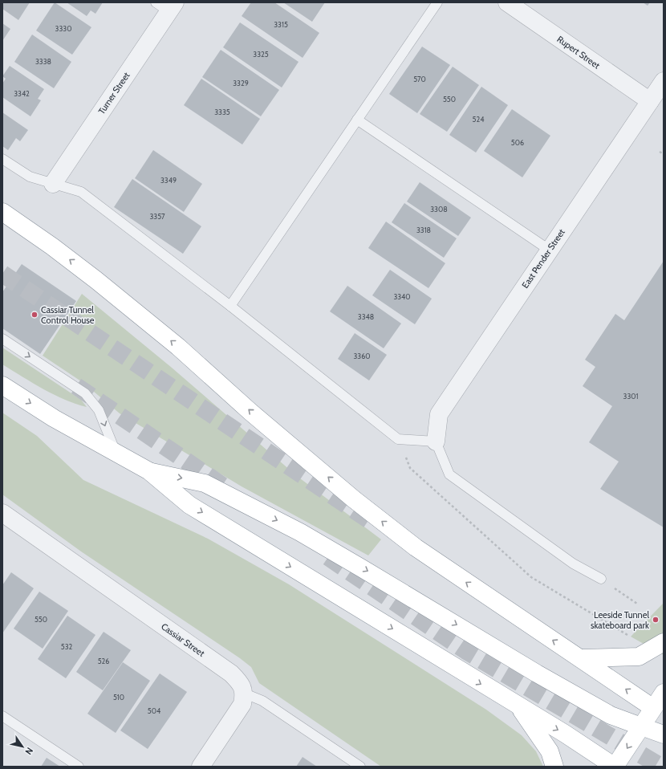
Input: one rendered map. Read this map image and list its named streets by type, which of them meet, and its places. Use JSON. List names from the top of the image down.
{
  "streets": {
    "street": [
      "Rupert Street",
      "Turner Street",
      "East Pender Street",
      "Cassiar Street"
    ]
  },
  "crossings": [
    ["Rupert Street", "East Pender Street"]
  ],
  "places": ["Cassiar Tunnel Control House", "Leeside Tunnel skateboard park"],
  "house_numbers": [
    "3315",
    "3330",
    "3325",
    "3338",
    "570",
    "3329",
    "3342",
    "550",
    "3335",
    "524",
    "506",
    "3349",
    "3308",
    "3357",
    "3318",
    "3340",
    "3348",
    "3360",
    "3301",
    "550",
    "532",
    "526",
    "510",
    "504"
  ],
  "north": "bottom right"
}
